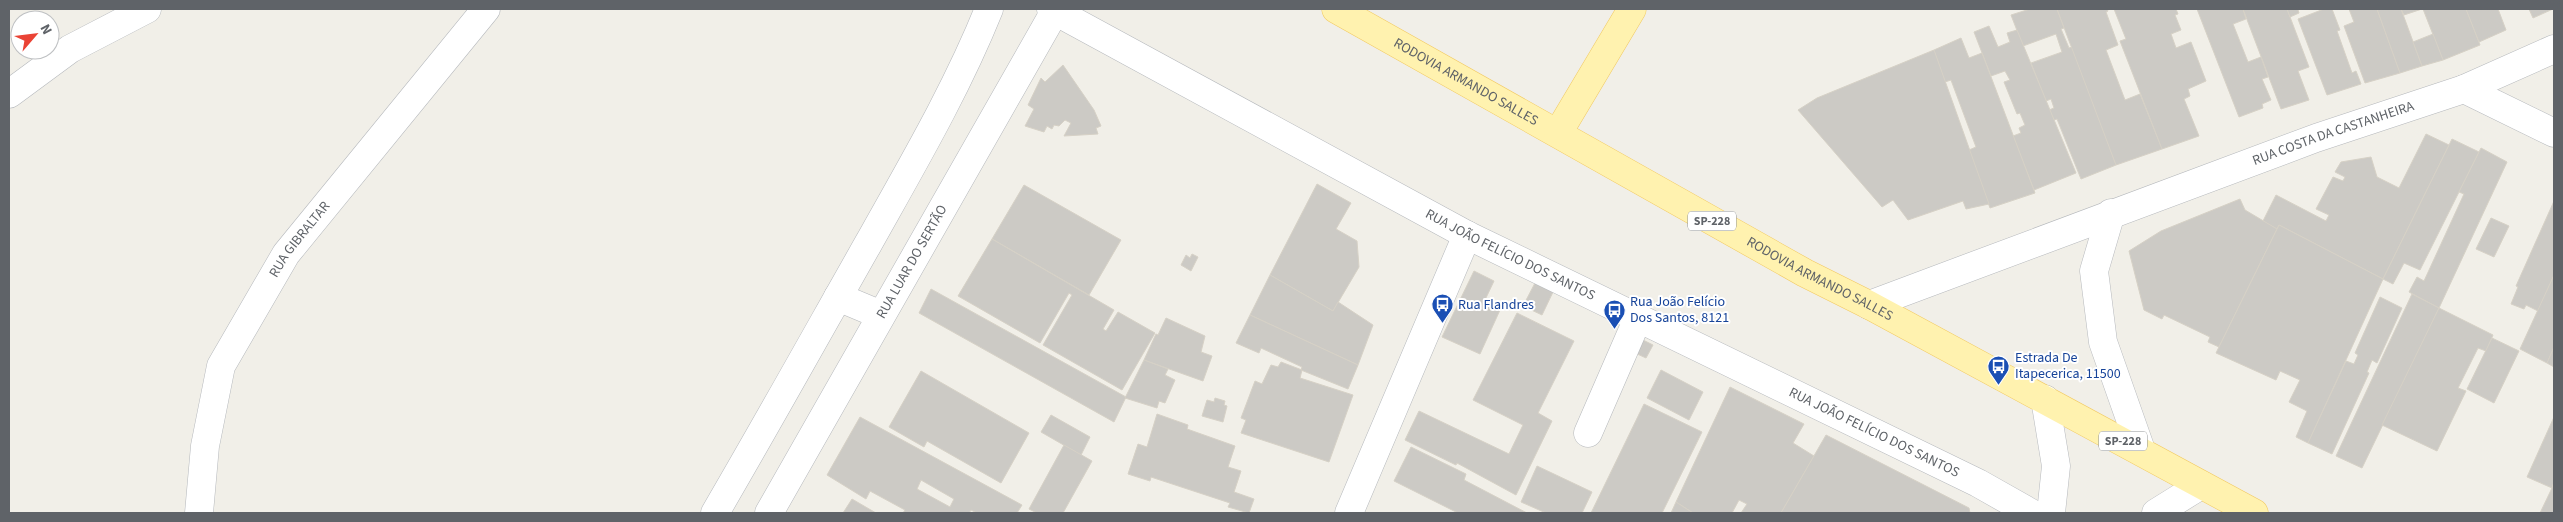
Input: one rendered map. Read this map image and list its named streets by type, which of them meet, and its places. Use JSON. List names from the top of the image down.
{
  "streets": {
    "main road": ["RODOVIA ARMANDO SALLES", "SP-228"],
    "street": [
      "RUA COSTA DA CASTANHEIRA",
      "RUA GIBRALTAR",
      "RUA JOÃO FELÍCIO DOS SANTOS",
      "RUA LUAR DO SERTÃO"
    ]
  },
  "crossings": [
    ["RODOVIA ARMANDO SALLES", "RUA COSTA DA CASTANHEIRA"],
    ["RUA JOÃO FELÍCIO DOS SANTOS", "RUA LUAR DO SERTÃO"]
  ],
  "places": {
    "bus stop": ["Rua Flandres", "Rua João Felício Dos Santos, 8121", "Estrada De Itapecerica, 11500"]
  },
  "north": "top right"
}
